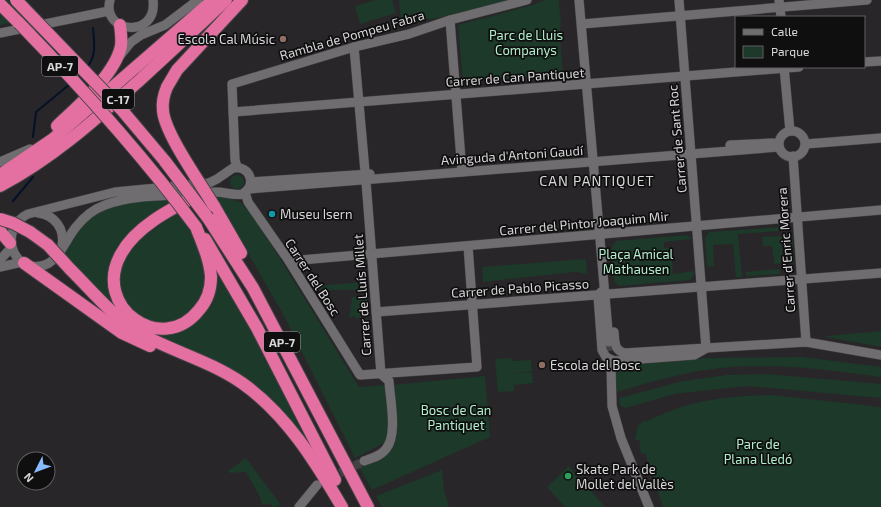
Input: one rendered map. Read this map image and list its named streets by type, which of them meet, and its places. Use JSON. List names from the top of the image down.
{
  "streets": {
    "highway": ["AP-7", "C-17"],
    "street": [
      "Rambla de Pompeu Fabra",
      "Carrer de Can Pantiquet",
      "Carrer de Sant Roc",
      "Avinguda d'Antoni Gaudí",
      "Carrer del Pintor Joaquim Mir",
      "Carrer d'Enric Morera",
      "Carrer del Bosc",
      "Carrer de Pablo Picasso",
      "Carrer de Lluís Millet"
    ]
  },
  "crossings": [
    ["Rambla de Pompeu Fabra", "Carrer de Can Pantiquet"],
    ["Rambla de Pompeu Fabra", "Carrer de Lluís Millet"],
    ["Carrer de Can Pantiquet", "Carrer de Sant Roc"],
    ["Carrer de Can Pantiquet", "Carrer de Lluís Millet"],
    ["Carrer de Sant Roc", "Avinguda d'Antoni Gaudí"],
    ["Carrer de Sant Roc", "Carrer del Pintor Joaquim Mir"],
    ["Carrer de Sant Roc", "Carrer de Pablo Picasso"],
    ["Avinguda d'Antoni Gaudí", "Carrer d'Enric Morera"],
    ["Avinguda d'Antoni Gaudí", "Carrer del Bosc"],
    ["Avinguda d'Antoni Gaudí", "Carrer de Lluís Millet"],
    ["Carrer del Pintor Joaquim Mir", "Carrer d'Enric Morera"],
    ["Carrer del Pintor Joaquim Mir", "Carrer del Bosc"],
    ["Carrer del Pintor Joaquim Mir", "Carrer de Lluís Millet"],
    ["Carrer d'Enric Morera", "Carrer de Pablo Picasso"],
    ["Carrer del Bosc", "Carrer de Lluís Millet"],
    ["Carrer de Pablo Picasso", "Carrer de Lluís Millet"]
  ],
  "districts": ["CAN PANTIQUET"],
  "parks": [
    "Parc de Lluis Companys",
    "Plaça Amical Mathausen",
    "Bosc de Can Pantiquet",
    "Parc de Plana Lledó"
  ],
  "places": [
    "Escola Cal Músic",
    "Museu Isern",
    "Escola del Bosc",
    "Skate Park de Mollet del Vallès"
  ],
  "legend": ["Calle", "Parque"],
  "north": "bottom left"
}
